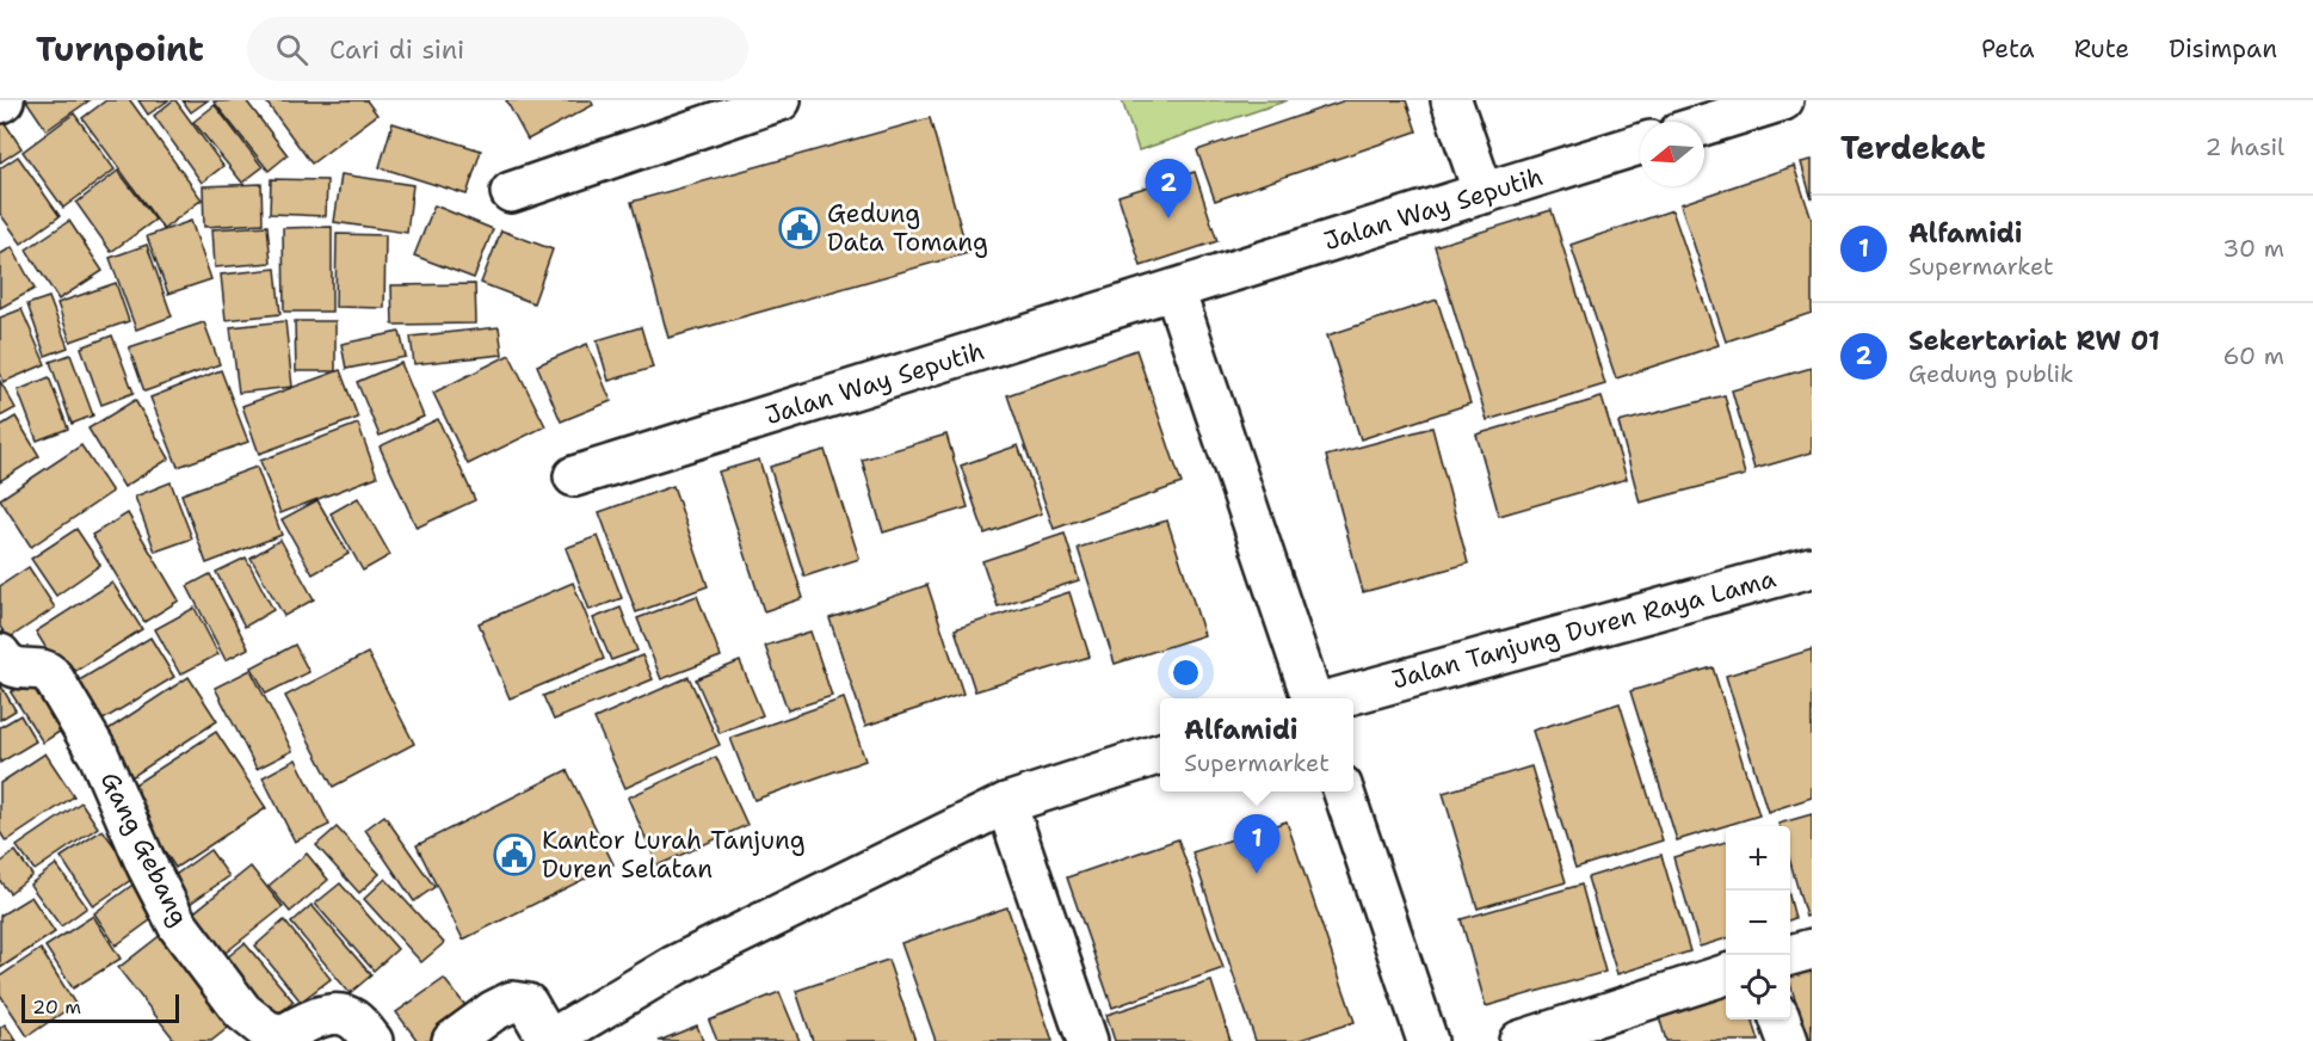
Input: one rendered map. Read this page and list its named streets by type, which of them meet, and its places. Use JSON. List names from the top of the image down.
{
  "streets": {
    "street": ["Jalan Way Seputih", "Jalan Tanjung Duren Raya Lama", "Gang Gebang"]
  },
  "places": {
    "public building": ["Gedung Data Tomang", "Kantor Lurah Tanjung Duren Selatan"]
  },
  "scale_bar": "20 m",
  "north": "left",
  "page": {
    "header": "Turnpoint",
    "search": "Cari di sini",
    "nav": ["Peta", "Rute", "Disimpan"],
    "heading": ["Terdekat", "2 hasil"],
    "pins": ["2", "1"],
    "list": [
      {
        "mark": "1",
        "name": "Alfamidi",
        "note": "Supermarket",
        "value": "30 m"
      },
      {
        "mark": "2",
        "name": "Sekertariat RW 01",
        "note": "Gedung publik",
        "value": "60 m"
      }
    ],
    "popup": ["Alfamidi", "Supermarket"],
    "map_buttons": ["+", "−"],
    "scale": "20 m"
  }
}
